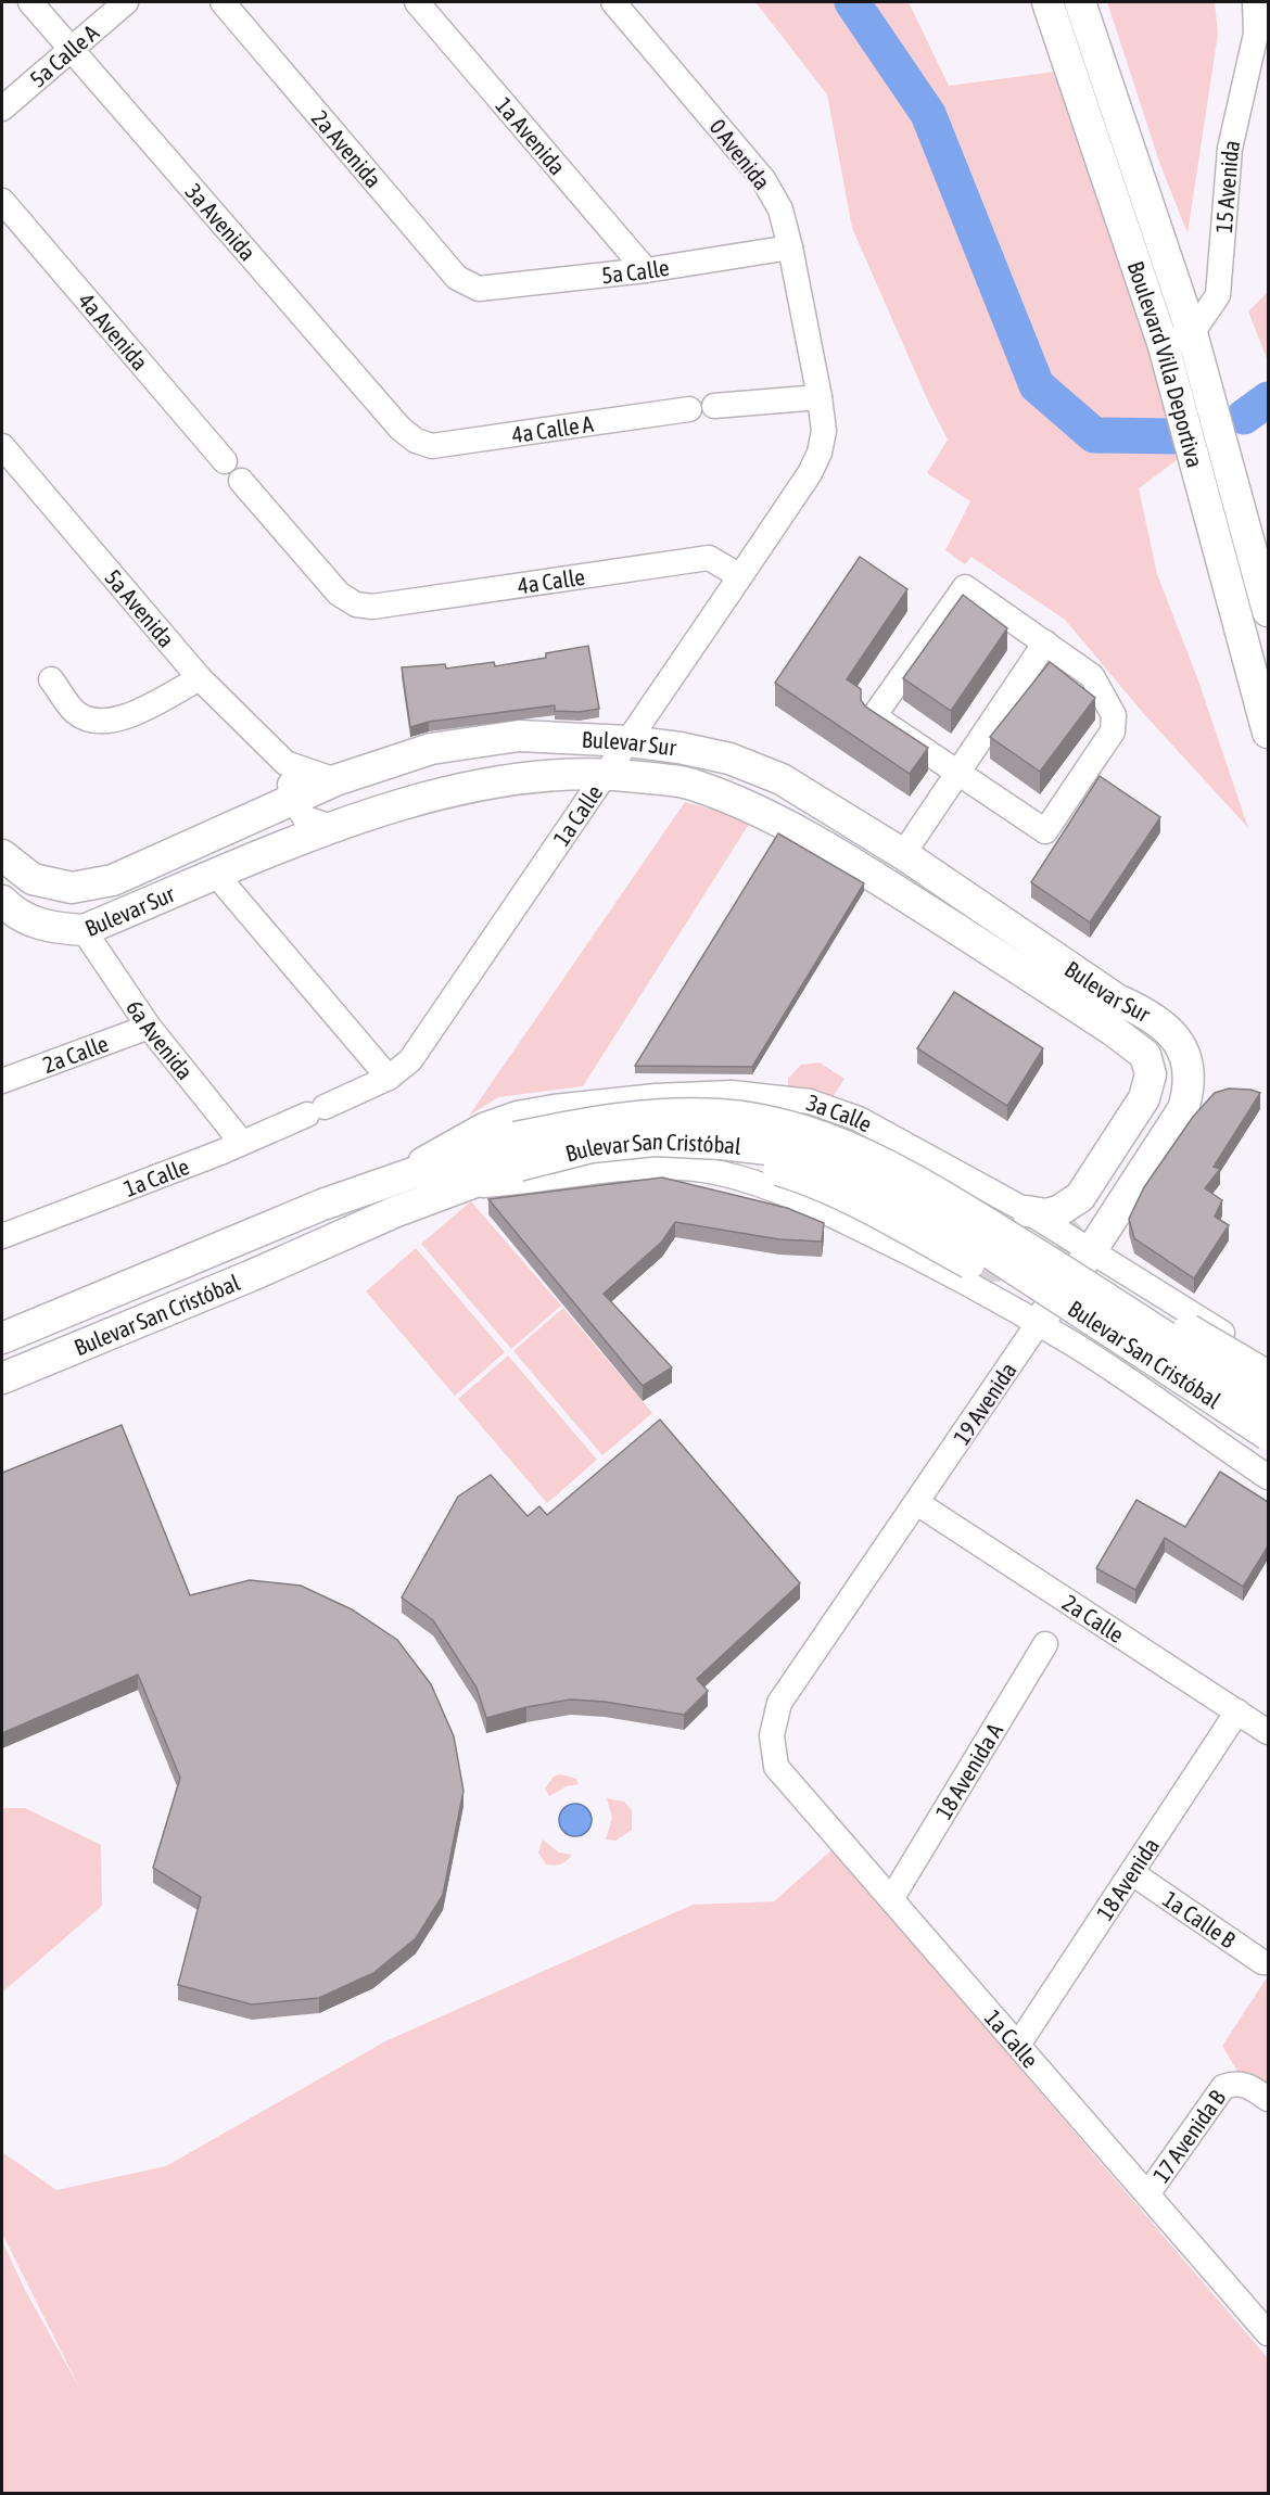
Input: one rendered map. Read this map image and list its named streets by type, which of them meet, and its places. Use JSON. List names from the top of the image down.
{
  "streets": {
    "main road": [
      "Boulevard Villa Deportiva",
      "Bulevar Sur",
      "Bulevar San Cristóbal",
      "19 Avenida"
    ],
    "street": [
      "5a Calle A",
      "1a Avenida",
      "2a Avenida",
      "0 Avenida",
      "15 Avenida",
      "3a Avenida",
      "5a Calle",
      "4a Avenida",
      "4a Calle A",
      "4a Calle",
      "5a Avenida",
      "1a Calle",
      "6a Avenida",
      "2a Calle",
      "3a Calle",
      "18 Avenida A",
      "18 Avenida",
      "1a Calle B",
      "17 Avenida B"
    ]
  },
  "crossings": [
    ["5a Calle A", "3a Avenida"],
    ["1a Avenida", "5a Calle"],
    ["2a Avenida", "5a Calle"],
    ["0 Avenida", "5a Calle"],
    ["0 Avenida", "1a Calle"],
    ["15 Avenida", "Boulevard Villa Deportiva"],
    ["3a Avenida", "4a Calle A"],
    ["4a Calle", "1a Calle"],
    ["5a Avenida", "Bulevar Sur"],
    ["Bulevar Sur", "1a Calle"],
    ["Bulevar Sur", "6a Avenida"],
    ["Bulevar Sur", "3a Calle"],
    ["Bulevar Sur", "19 Avenida"],
    ["1a Calle", "6a Avenida"],
    ["1a Calle", "19 Avenida"],
    ["1a Calle", "18 Avenida A"],
    ["1a Calle", "18 Avenida"],
    ["1a Calle", "17 Avenida B"],
    ["6a Avenida", "2a Calle"],
    ["2a Calle", "19 Avenida"],
    ["2a Calle", "18 Avenida"],
    ["3a Calle", "Bulevar San Cristóbal"],
    ["3a Calle", "19 Avenida"],
    ["18 Avenida", "1a Calle B"]
  ]
}
